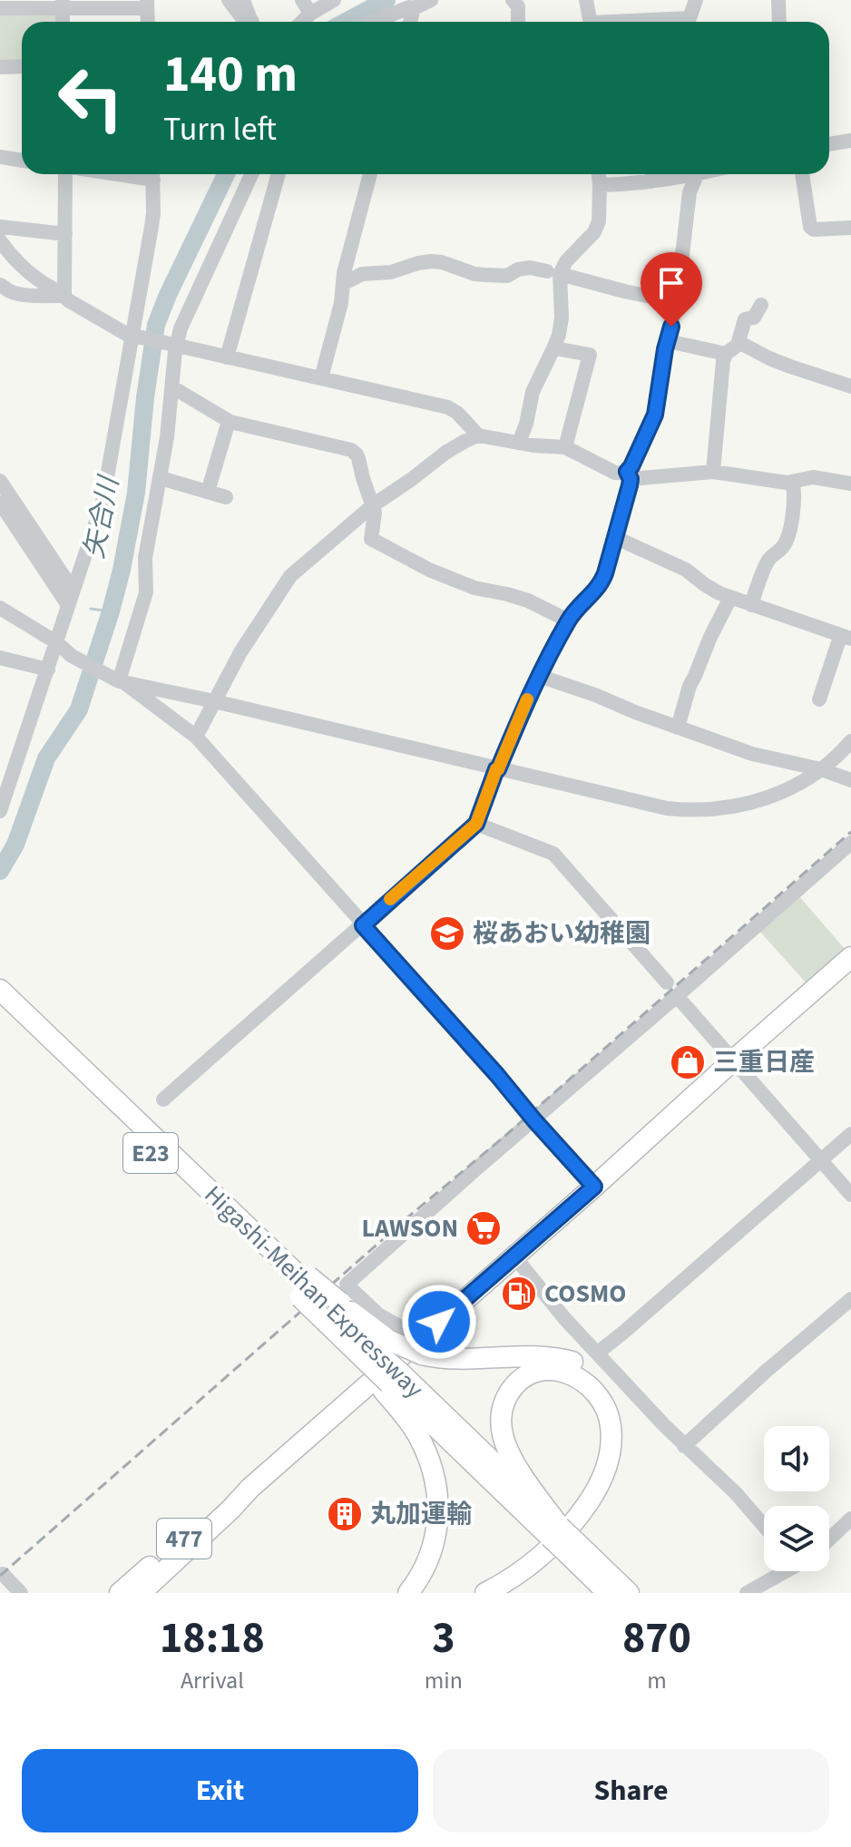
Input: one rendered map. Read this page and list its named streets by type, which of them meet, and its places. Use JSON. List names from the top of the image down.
{
  "streets": {
    "highway": ["E23", "Higashi-Meihan Expressway", "477"]
  },
  "crossings": [
    ["E23", "Higashi-Meihan Expressway"]
  ],
  "water": ["矢合川"],
  "places": {
    "school or university": ["桜あおい幼稚園"],
    "shop": ["三重日産"],
    "supermarket": ["LAWSON"],
    "fuel station": ["COSMO"],
    "building": ["丸加運輸"]
  },
  "page": {
    "turn": ["140 m", "Turn left"],
    "eta": [
      "18:18",
      "Arrival",
      "3",
      "min",
      "870",
      "m"
    ],
    "buttons": ["Exit", "Share"]
  }
}
